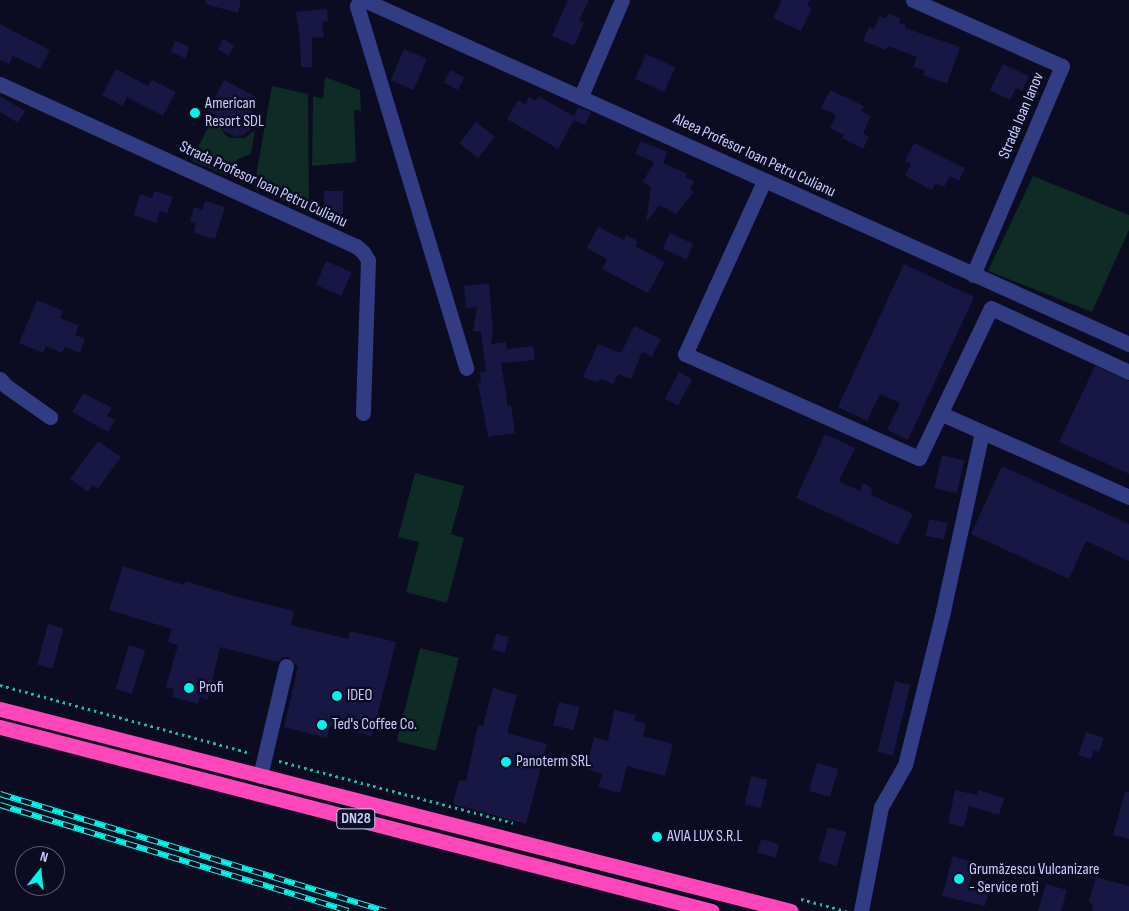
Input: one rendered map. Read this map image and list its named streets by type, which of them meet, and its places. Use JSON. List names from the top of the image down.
{
  "streets": {
    "highway": ["DN28"],
    "street": ["Strada Ioan Ianov", "Aleea Profesor Ioan Petru Culianu", "Strada Profesor Ioan Petru Culianu"]
  },
  "crossings": [
    ["Strada Ioan Ianov", "Aleea Profesor Ioan Petru Culianu"]
  ],
  "places": [
    "American Resort SDL",
    "Profi",
    "IDEO",
    "Ted's Coffee Co.",
    "Panoterm SRL",
    "AVIA LUX S.R.L",
    "Grumăzescu Vulcanizare - Service roți"
  ],
  "north": "top"
}
